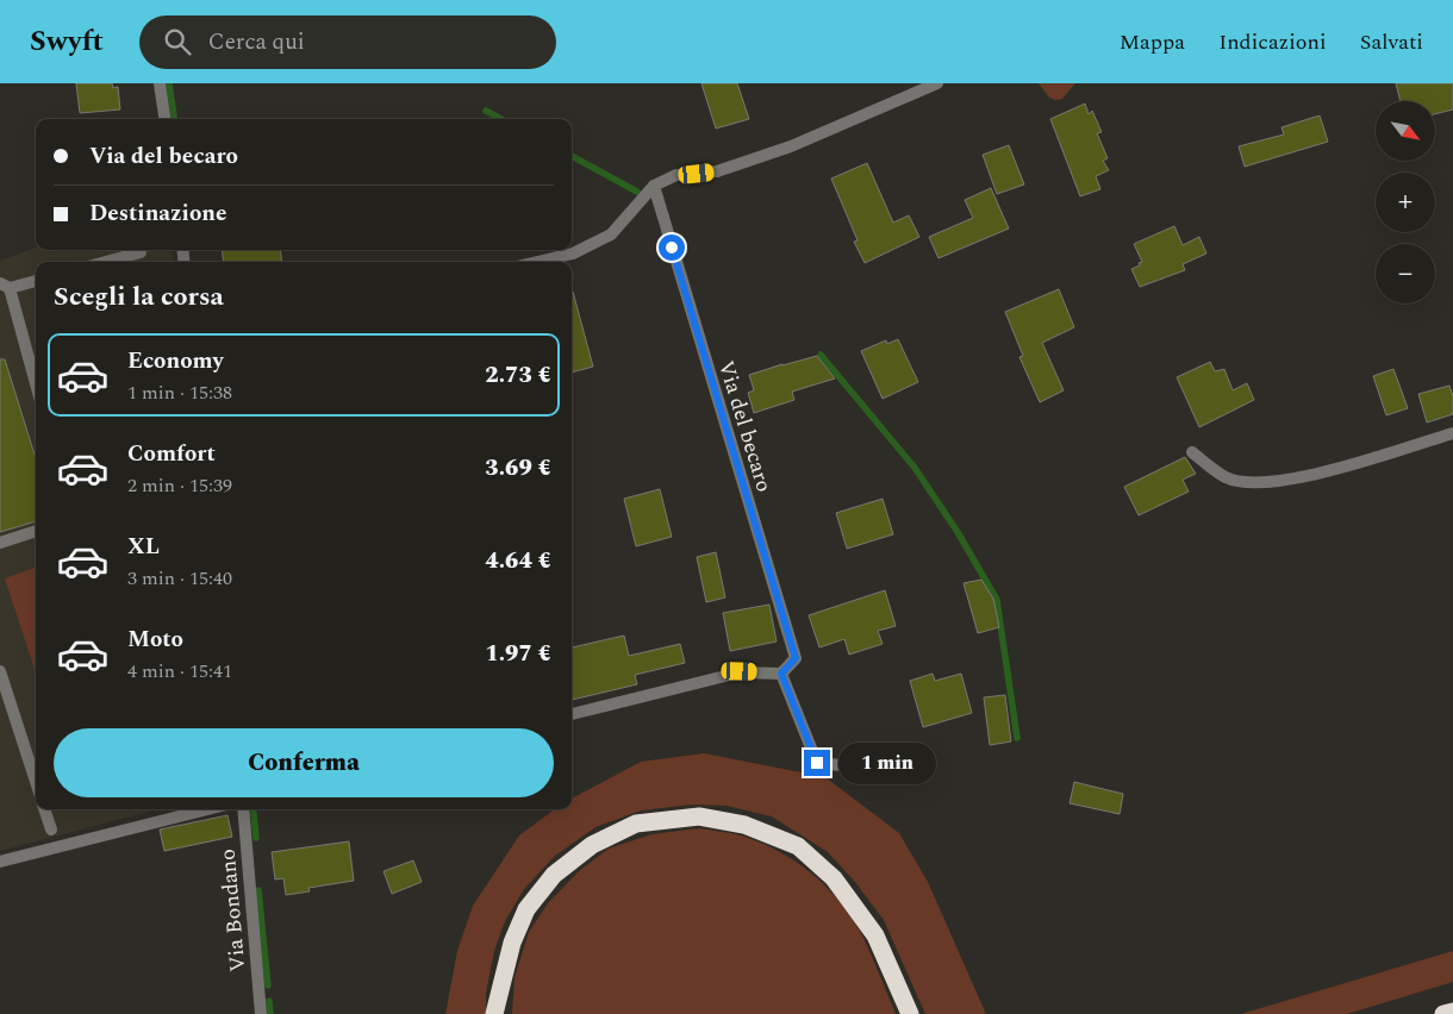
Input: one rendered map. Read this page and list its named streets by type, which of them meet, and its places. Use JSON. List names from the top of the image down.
{
  "streets": {
    "street": ["Via del becaro", "Via Bondano"]
  },
  "north": "bottom right",
  "page": {
    "header": "Swyft",
    "search": "Cerca qui",
    "nav": ["Mappa", "Indicazioni", "Salvati"],
    "map_buttons": ["+", "−"],
    "banner": ["Via del becaro", "Destinazione"],
    "heading": "Scegli la corsa",
    "list": [
      {
        "name": "Economy",
        "note": "1 min · 15:38",
        "value": "2.73 €"
      },
      {
        "name": "Comfort",
        "note": "2 min · 15:39",
        "value": "3.69 €"
      },
      {
        "name": "XL",
        "note": "3 min · 15:40",
        "value": "4.64 €"
      },
      {
        "name": "Moto",
        "note": "4 min · 15:41",
        "value": "1.97 €"
      }
    ],
    "buttons": "Conferma",
    "bubble": "1 min"
  }
}
